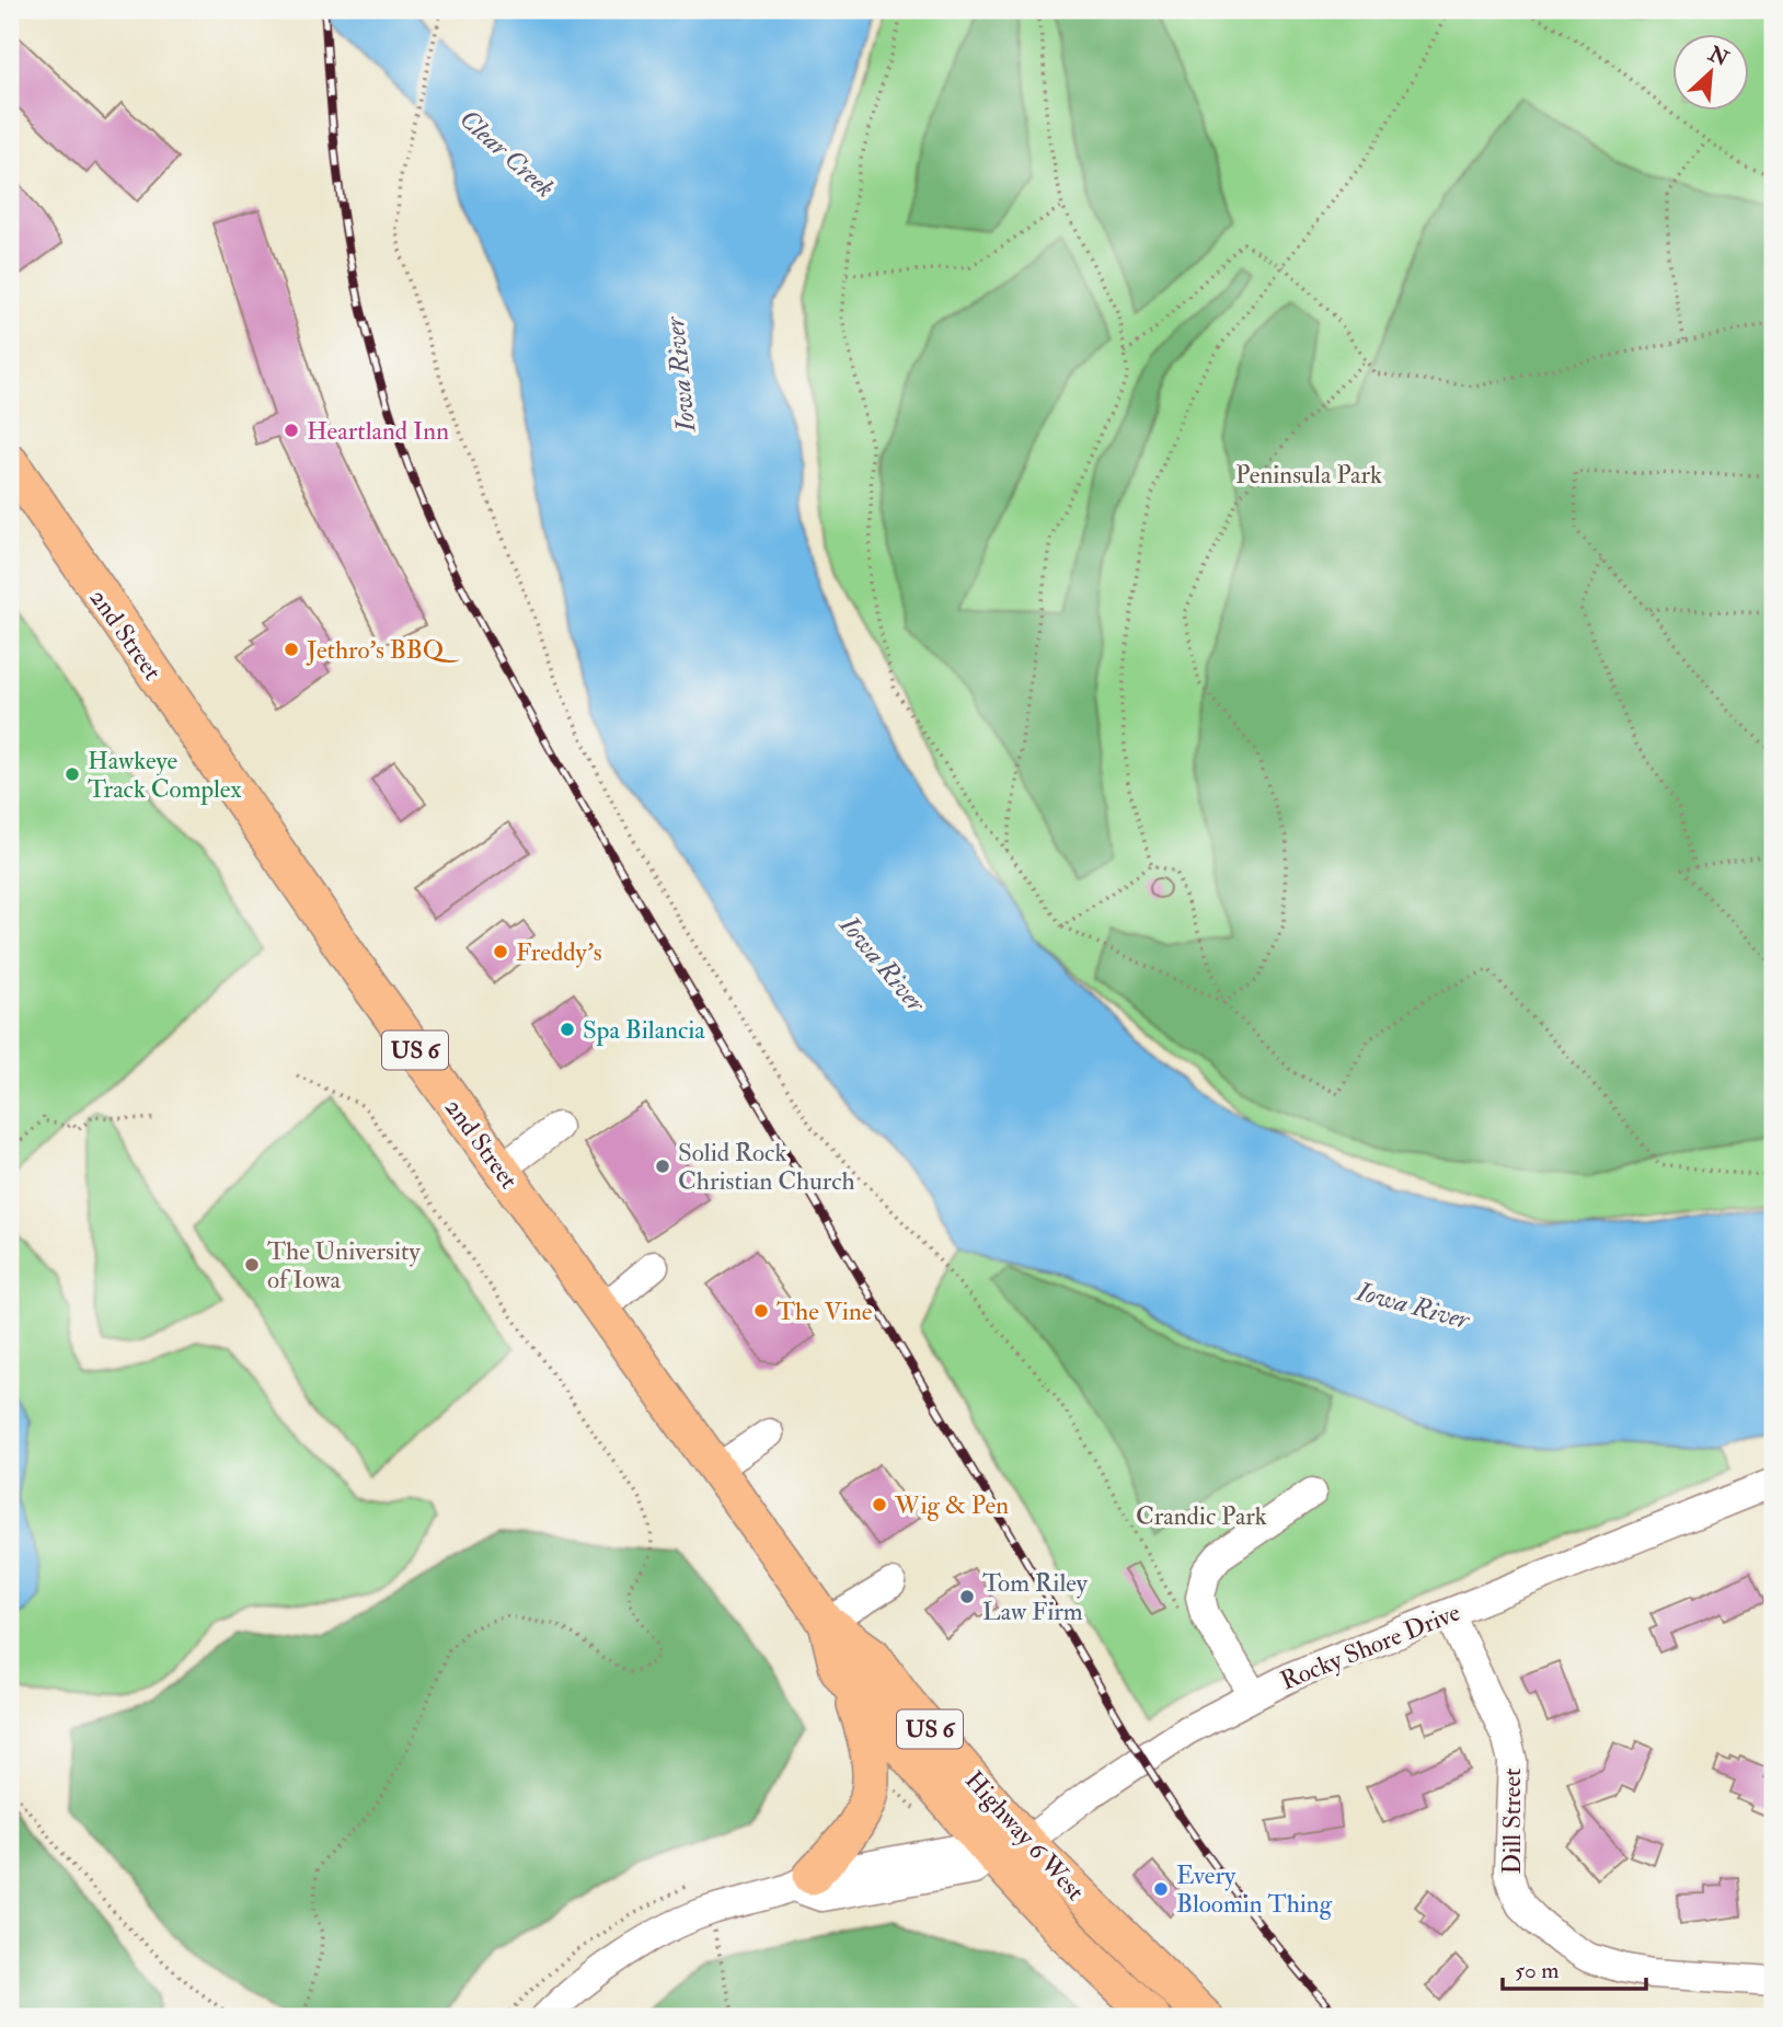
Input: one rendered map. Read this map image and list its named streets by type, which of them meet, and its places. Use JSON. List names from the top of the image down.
{
  "streets": {
    "main road": ["2nd Street", "US 6", "Highway 6 West"],
    "street": ["Rocky Shore Drive", "Dill Street"]
  },
  "crossings": [
    ["2nd Street", "Highway 6 West"],
    ["Rocky Shore Drive", "Dill Street"],
    ["Rocky Shore Drive", "Highway 6 West"]
  ],
  "water": ["Clear Creek", "Iowa River"],
  "parks": ["Peninsula Park", "Crandic Park"],
  "places": [
    "Heartland Inn",
    "Jethro's BBQ",
    "Hawkeye Track Complex",
    "Freddy's",
    "Spa Bilancia",
    "Solid Rock Christian Church",
    "The University of Iowa",
    "The Vine",
    "Wig & Pen",
    "Tom Riley Law Firm",
    "Every Bloomin Thing"
  ],
  "scale_bar": "50 m",
  "north": "top right"
}
